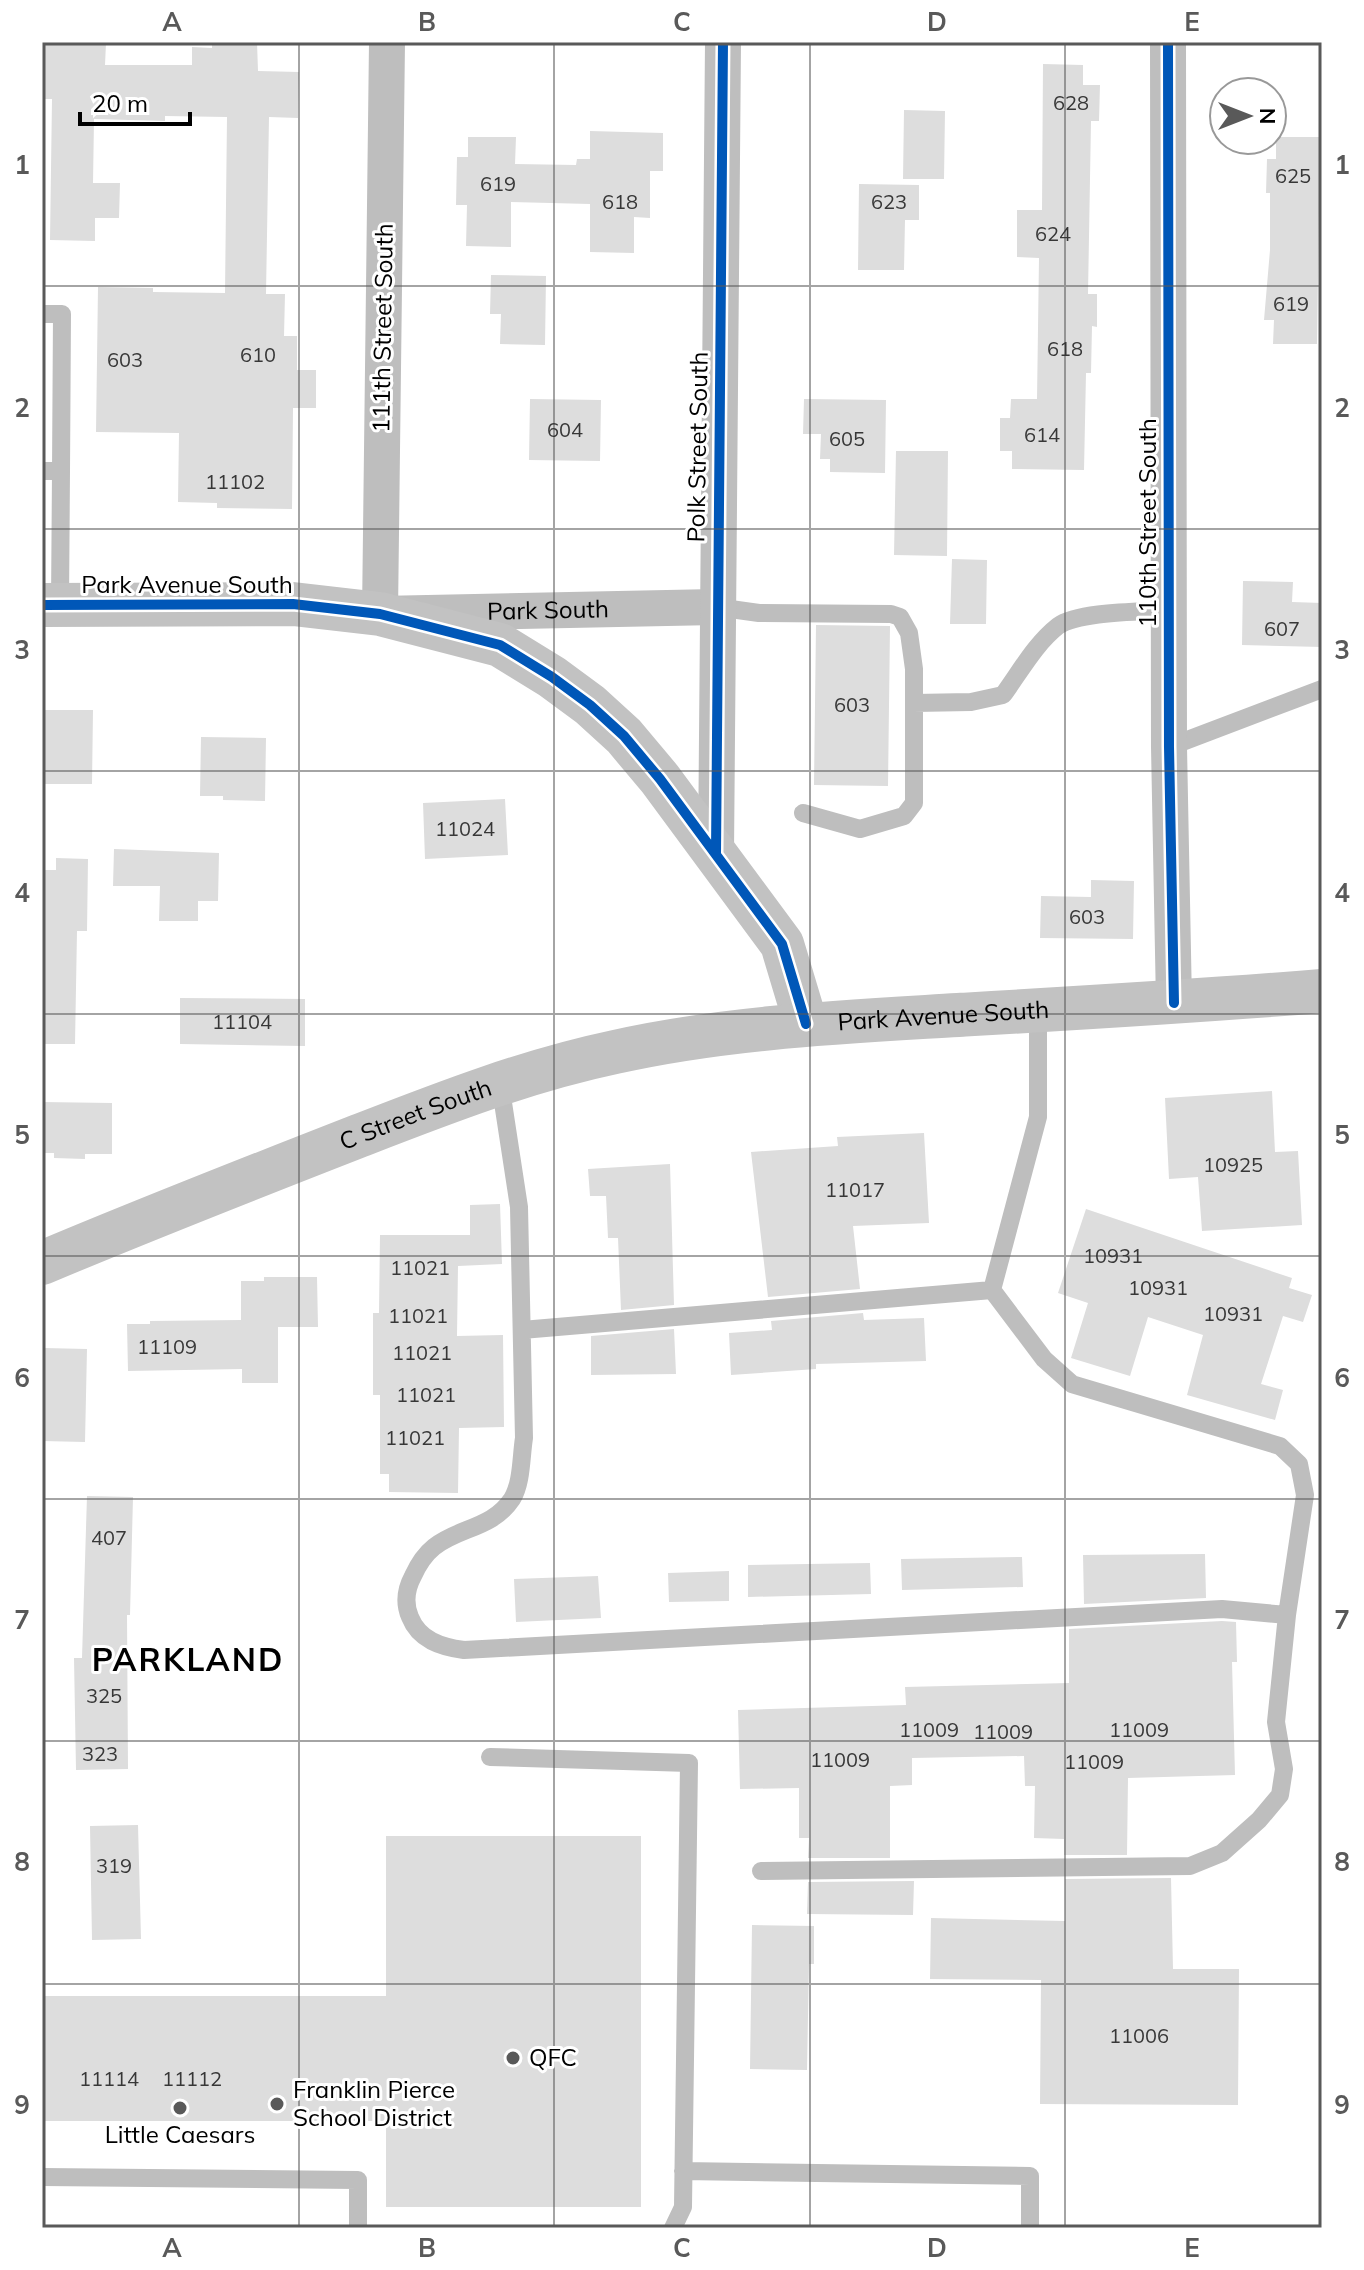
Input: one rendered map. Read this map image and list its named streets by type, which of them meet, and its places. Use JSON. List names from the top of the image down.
{
  "streets": {
    "main road": ["Park Avenue South", "C Street South"],
    "street": [
      "111th Street South",
      "Polk Street South",
      "110th Street South",
      "Park South"
    ]
  },
  "crossings": [
    ["111th Street South", "Park Avenue South"],
    ["111th Street South", "Park South"],
    ["Polk Street South", "Park Avenue South"],
    ["Polk Street South", "Park South"],
    ["110th Street South", "Park Avenue South"],
    ["Park Avenue South", "Park South"],
    ["Park Avenue South", "C Street South"]
  ],
  "districts": ["PARKLAND"],
  "places": ["QFC", "Franklin Pierce School District", "Little Caesars"],
  "house_numbers": [
    "628",
    "625",
    "619",
    "618",
    "623",
    "624",
    "619",
    "618",
    "610",
    "603",
    "604",
    "614",
    "605",
    "11102",
    "607",
    "603",
    "11024",
    "603",
    "11104",
    "10925",
    "11017",
    "10931",
    "11021",
    "10931",
    "10931",
    "11021",
    "11109",
    "11021",
    "11021",
    "11021",
    "407",
    "325",
    "11009",
    "11009",
    "11009",
    "323",
    "11009",
    "11009",
    "319",
    "11006",
    "11114",
    "11112"
  ],
  "scale_bar": "20 m",
  "north": "right",
  "grid": {
    "columns": [
      "A",
      "B",
      "C",
      "D",
      "E"
    ],
    "rows": [
      "1",
      "2",
      "3",
      "4",
      "5",
      "6",
      "7",
      "8",
      "9"
    ]
  }
}
